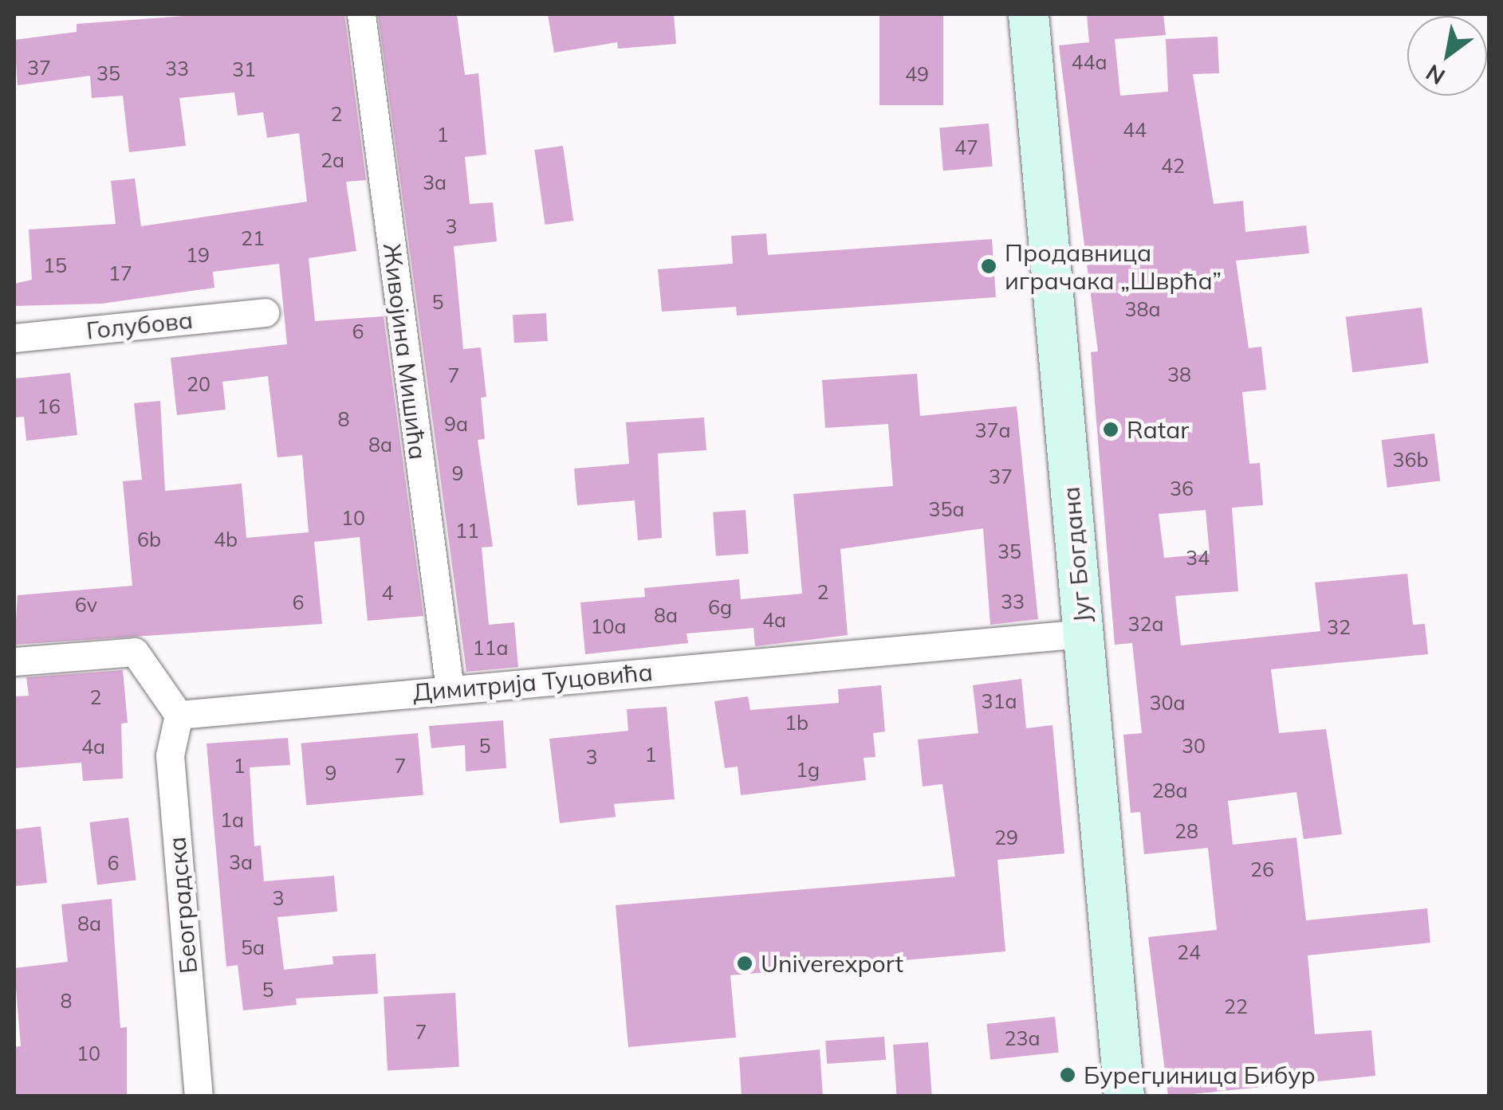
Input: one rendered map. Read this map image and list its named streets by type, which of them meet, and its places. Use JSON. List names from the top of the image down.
{
  "streets": {
    "street": [
      "Голубова",
      "Живојина Мишића",
      "Југ Богдана",
      "Димитрија Туцовића",
      "Београдска"
    ]
  },
  "crossings": [
    ["Живојина Мишића", "Димитрија Туцовића"],
    ["Југ Богдана", "Димитрија Туцовића"],
    ["Димитрија Туцовића", "Београдска"]
  ],
  "places": [
    "Продавница играчака „Шврћа”",
    "Ratar",
    "Univerexport",
    "Бурегџиница Бибур"
  ],
  "house_numbers": [
    "44a",
    "37",
    "33",
    "31",
    "35",
    "49",
    "2",
    "44",
    "1",
    "47",
    "2a",
    "42",
    "3a",
    "3",
    "21",
    "19",
    "15",
    "17",
    "5",
    "38a",
    "6",
    "38",
    "7",
    "20",
    "16",
    "8",
    "9a",
    "37a",
    "8a",
    "36b",
    "9",
    "37",
    "36",
    "35a",
    "10",
    "11",
    "6b",
    "4b",
    "35",
    "34",
    "2",
    "4",
    "33",
    "6",
    "6v",
    "6g",
    "8a",
    "4a",
    "32a",
    "10a",
    "32",
    "11a",
    "2",
    "31a",
    "30a",
    "1b",
    "5",
    "30",
    "4a",
    "1",
    "3",
    "1",
    "7",
    "1g",
    "9",
    "28a",
    "1a",
    "28",
    "29",
    "3a",
    "6",
    "26",
    "3",
    "8a",
    "5a",
    "24",
    "5",
    "8",
    "22",
    "7",
    "23a",
    "10"
  ],
  "north": "bottom left"
}
